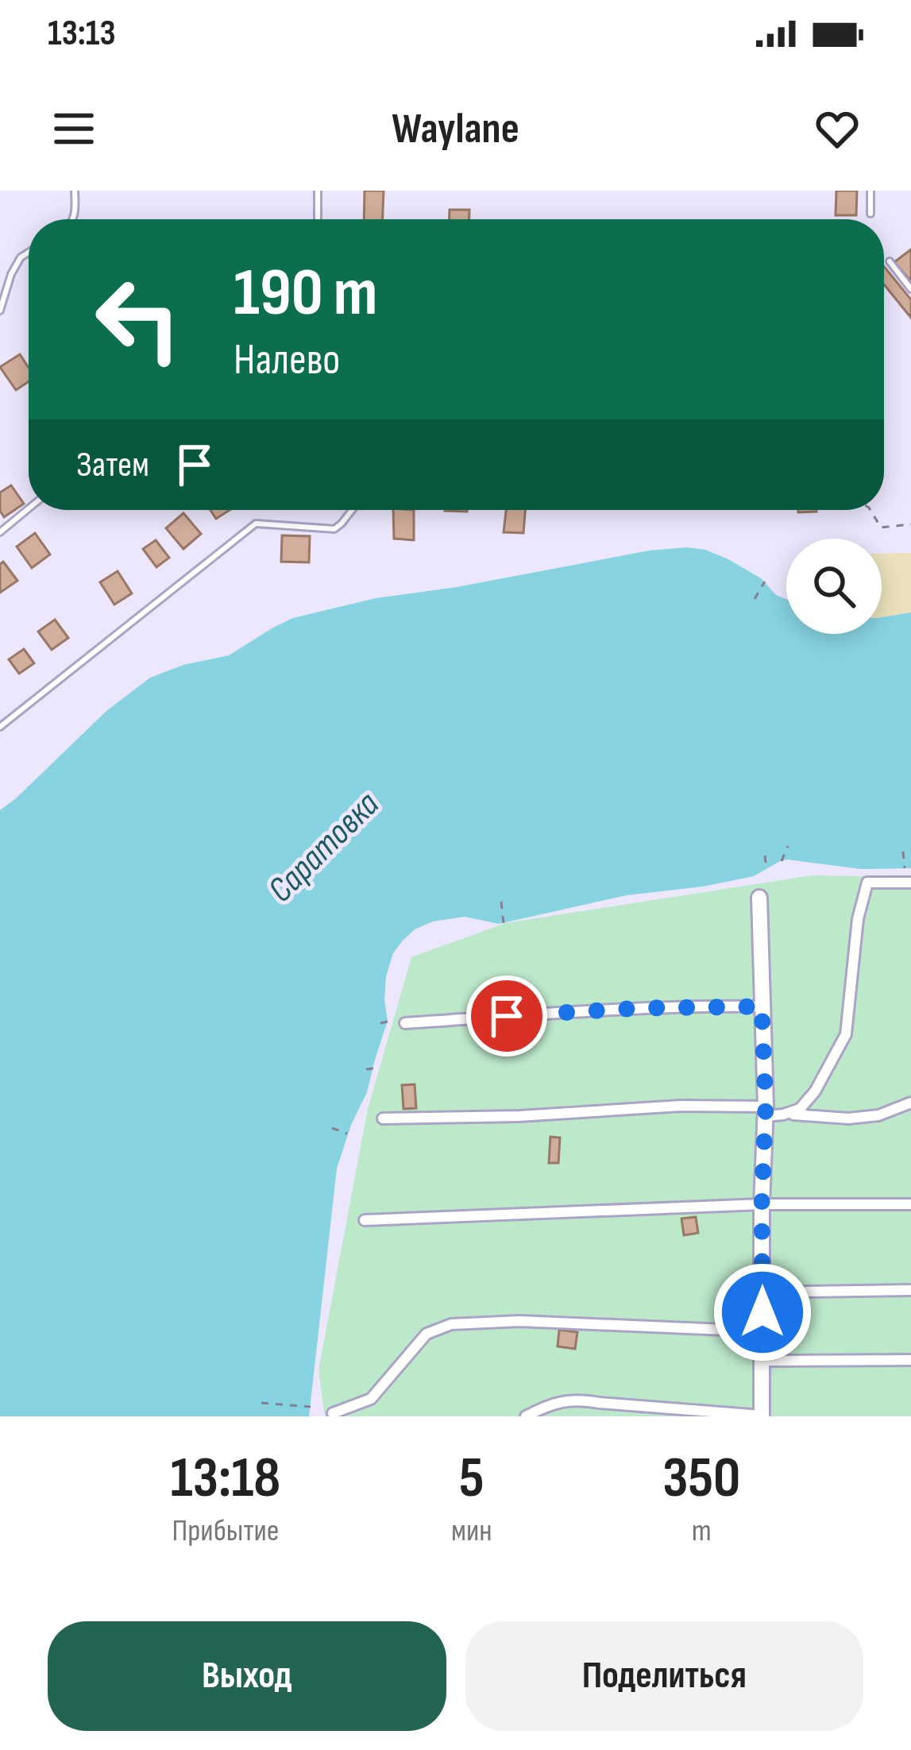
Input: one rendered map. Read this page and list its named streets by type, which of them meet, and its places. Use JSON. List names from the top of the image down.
{
  "water": ["Саратовка"],
  "page": {
    "status": "13:13",
    "header": "Waylane",
    "turn": ["190 m", "Налево"],
    "then": "Затем",
    "eta": [
      "13:18",
      "Прибытие",
      "5",
      "мин",
      "350",
      "m"
    ],
    "buttons": ["Выход", "Поделиться"]
  }
}
